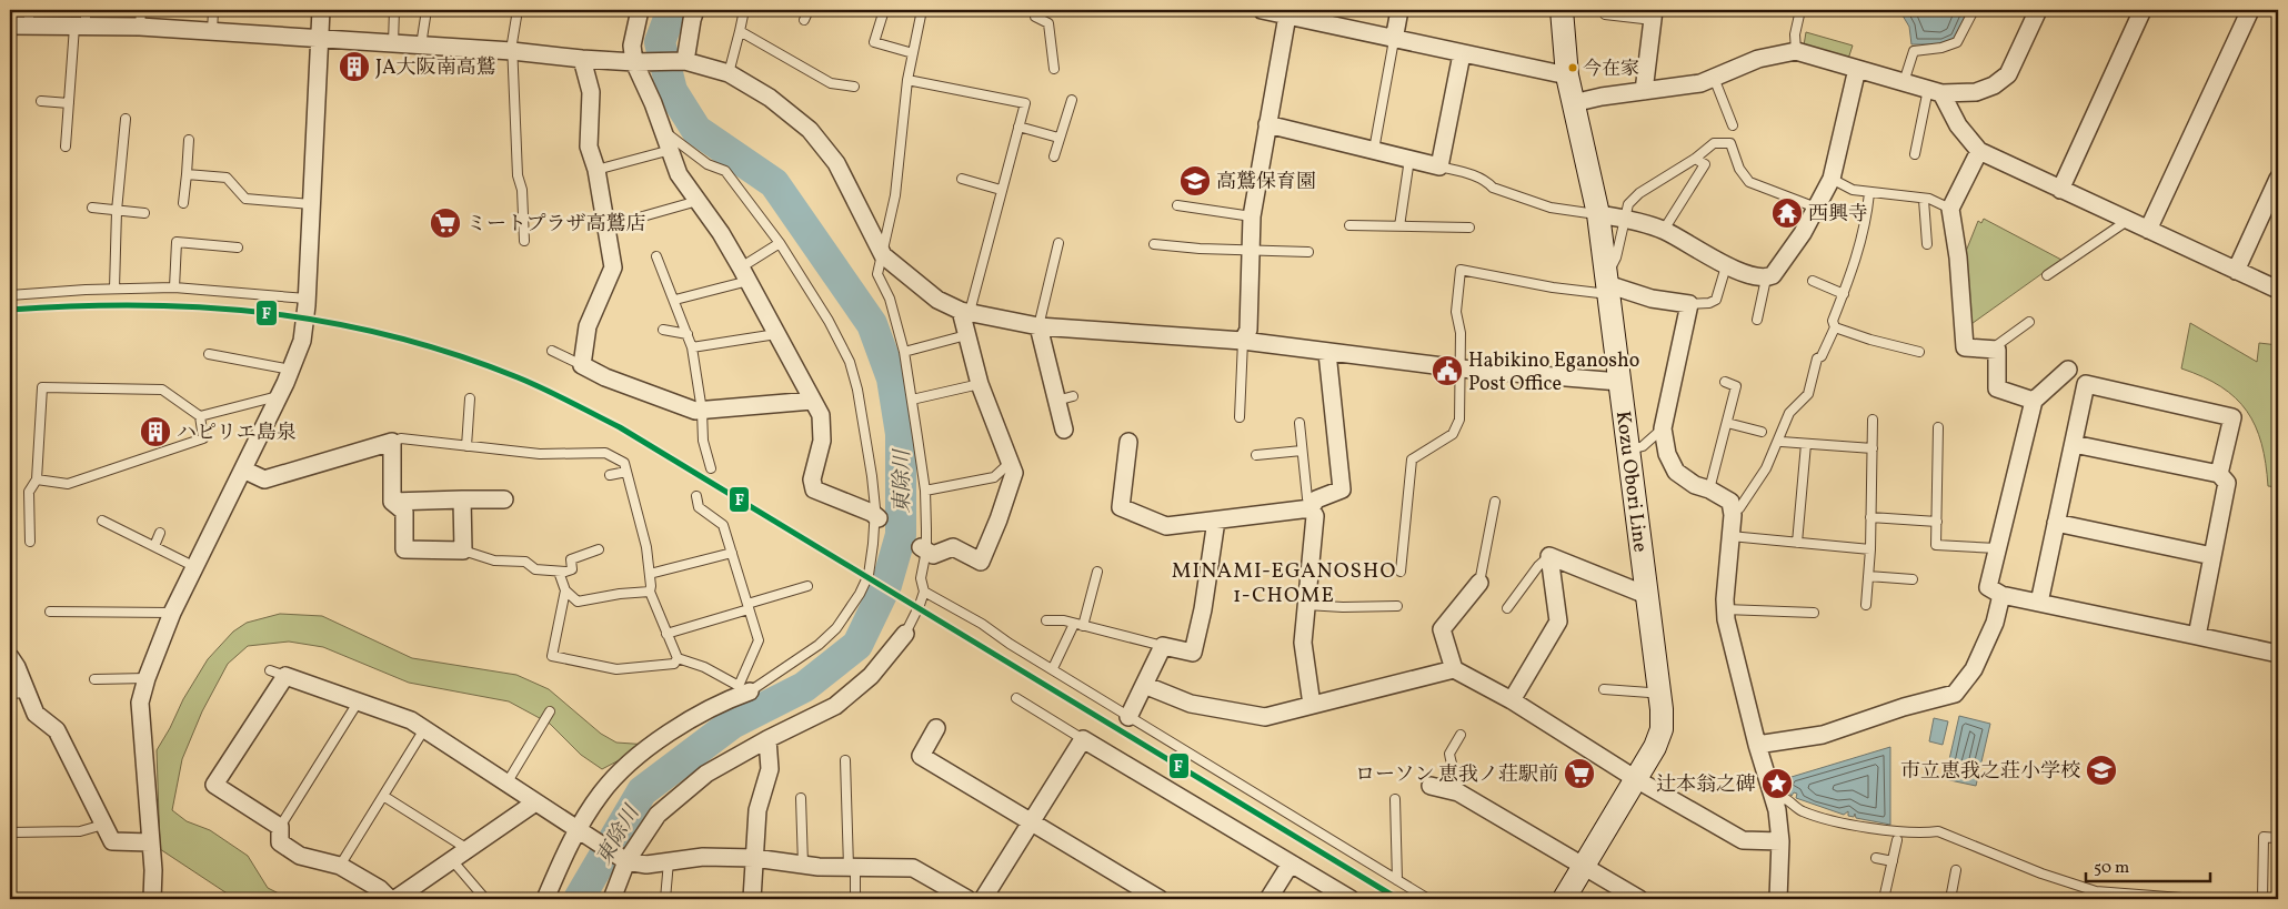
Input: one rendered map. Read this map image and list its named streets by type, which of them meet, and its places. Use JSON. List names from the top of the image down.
{
  "streets": {
    "main road": ["Kozu Obori Line"]
  },
  "districts": ["MINAMI-EGANOSHO 1-CHOME"],
  "water": ["東除川"],
  "places": {
    "building": ["JA大阪南高鷲", "ハピリエ島泉"],
    "other": ["今在家"],
    "school or university": ["高鷲保育園", "市立恵我之荘小学校"],
    "temple": ["西興寺"],
    "supermarket": ["ミートプラザ高鷲店", "ローソン 恵我ノ荘駅前"],
    "public building": ["Habikino Eganosho Post Office"],
    "place": ["辻本翁之碑"]
  },
  "lines": ["transit line F"],
  "scale_bar": "50 m"
}
